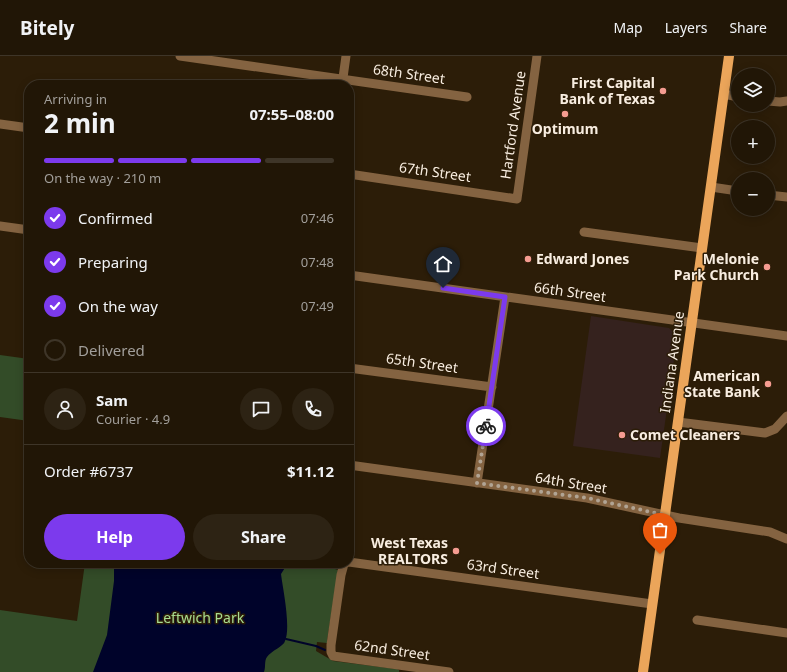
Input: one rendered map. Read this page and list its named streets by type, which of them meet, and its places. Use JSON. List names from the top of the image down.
{
  "streets": {
    "main road": ["Indiana Avenue"],
    "street": [
      "68th Street",
      "Hartford Avenue",
      "67th Street",
      "66th Street",
      "65th Street",
      "64th Street",
      "63rd Street",
      "62nd Street"
    ]
  },
  "crossings": [
    ["Hartford Avenue", "67th Street"],
    ["66th Street", "Indiana Avenue"],
    ["Indiana Avenue", "64th Street"],
    ["Indiana Avenue", "63rd Street"]
  ],
  "parks": ["Leftwich Park"],
  "places": [
    "First Capital Bank of Texas",
    "Optimum",
    "Edward Jones",
    "Melonie Park Church",
    "American State Bank",
    "Comet Cleaners",
    "West Texas REALTORS"
  ],
  "page": {
    "header": "Bitely",
    "nav": ["Map", "Layers", "Share"],
    "map_buttons": ["+", "−"],
    "heading": ["2 min", "Arriving in", "07:55–08:00"],
    "panel": [
      "Sam",
      "Courier · 4.9",
      "Order #6737",
      "$11.12"
    ],
    "bar": "On the way · 210 m",
    "list": [
      ["Confirmed", "07:46"],
      ["Preparing", "07:48"],
      ["On the way", "07:49"],
      "Delivered"
    ],
    "buttons": ["Help", "Share"]
  }
}
